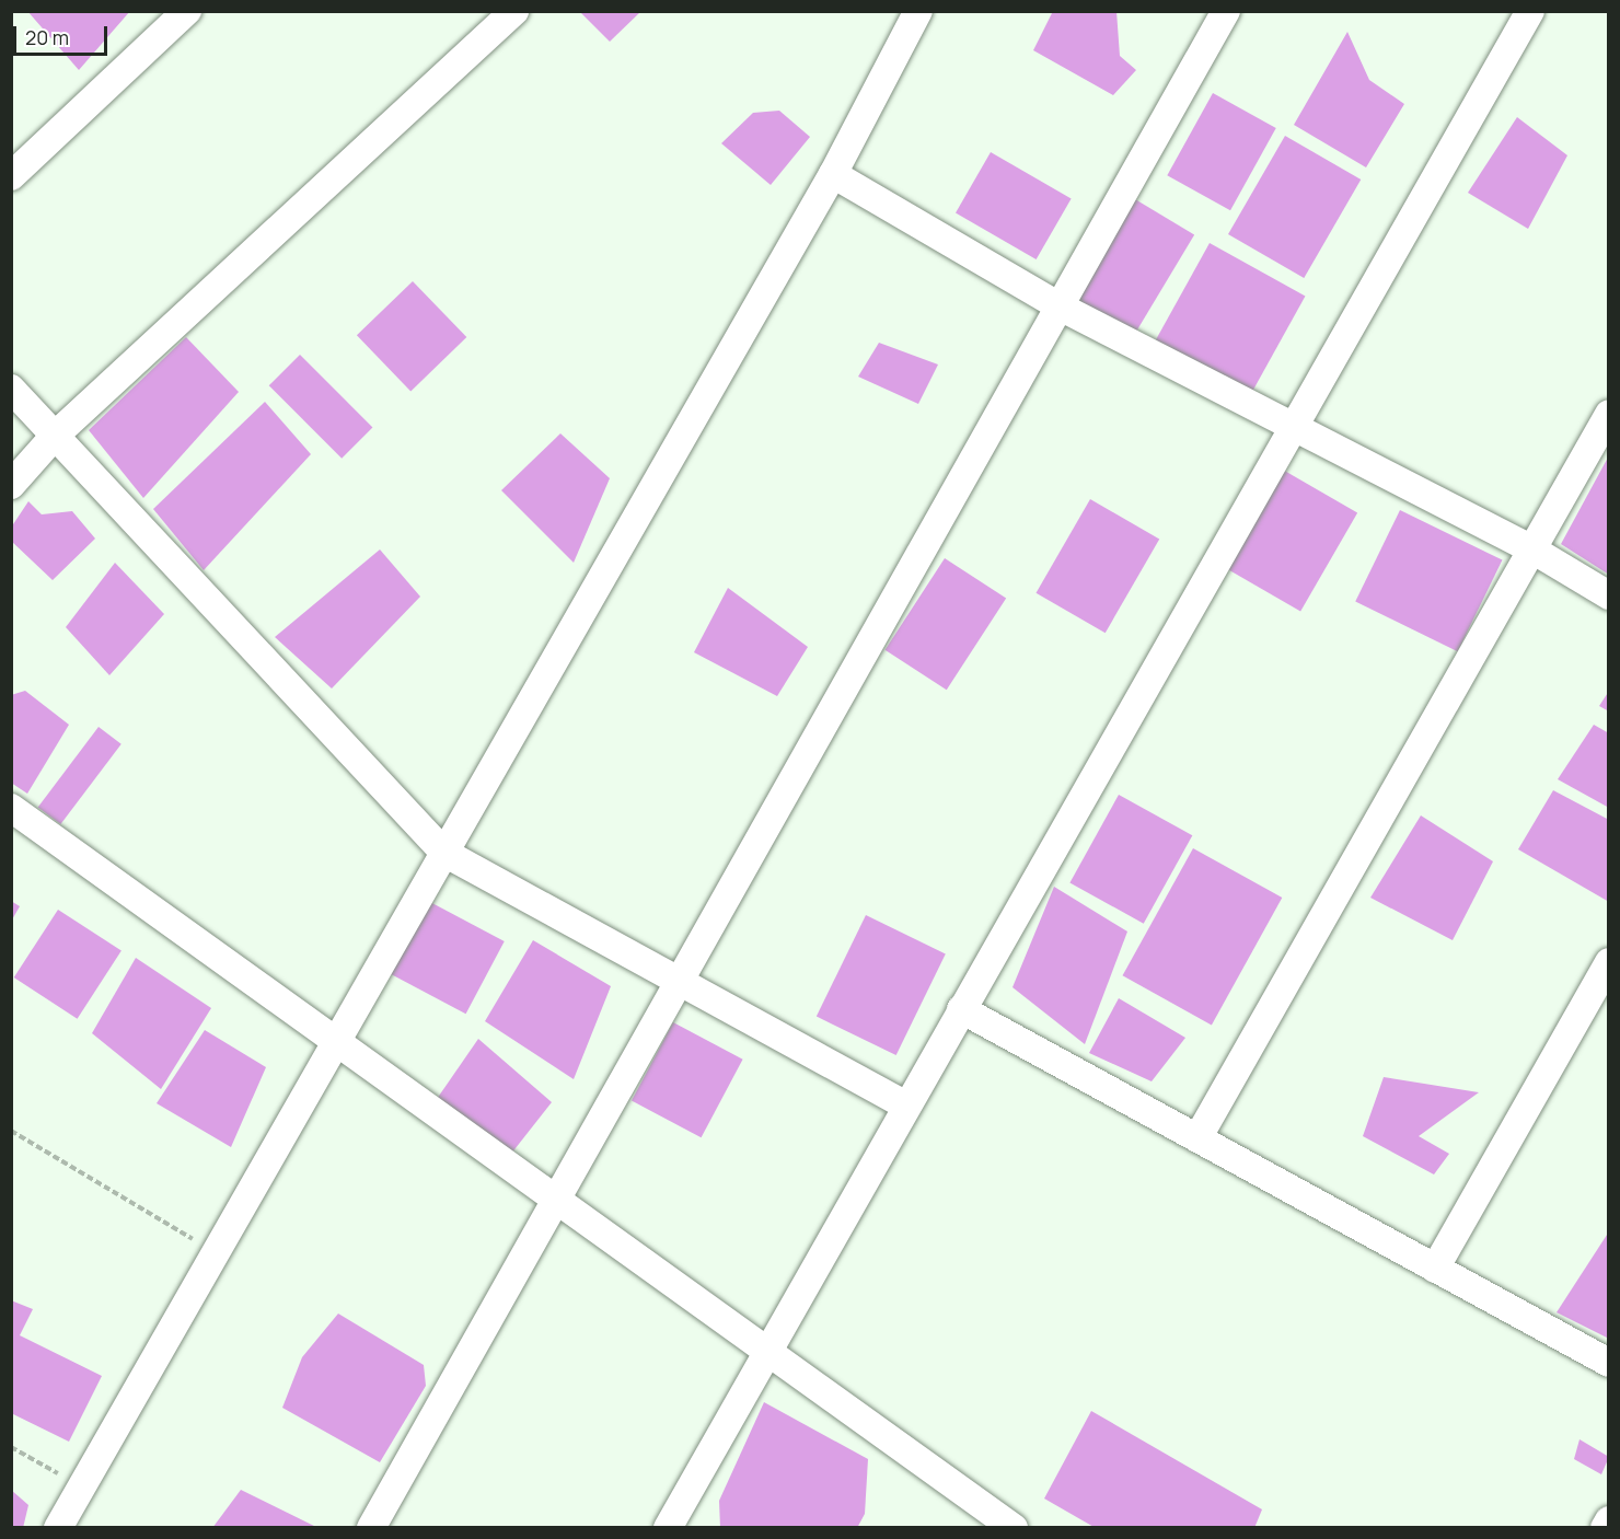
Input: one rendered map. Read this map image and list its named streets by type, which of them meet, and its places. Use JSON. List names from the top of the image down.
{
  "scale_bar": "20 m"
}
